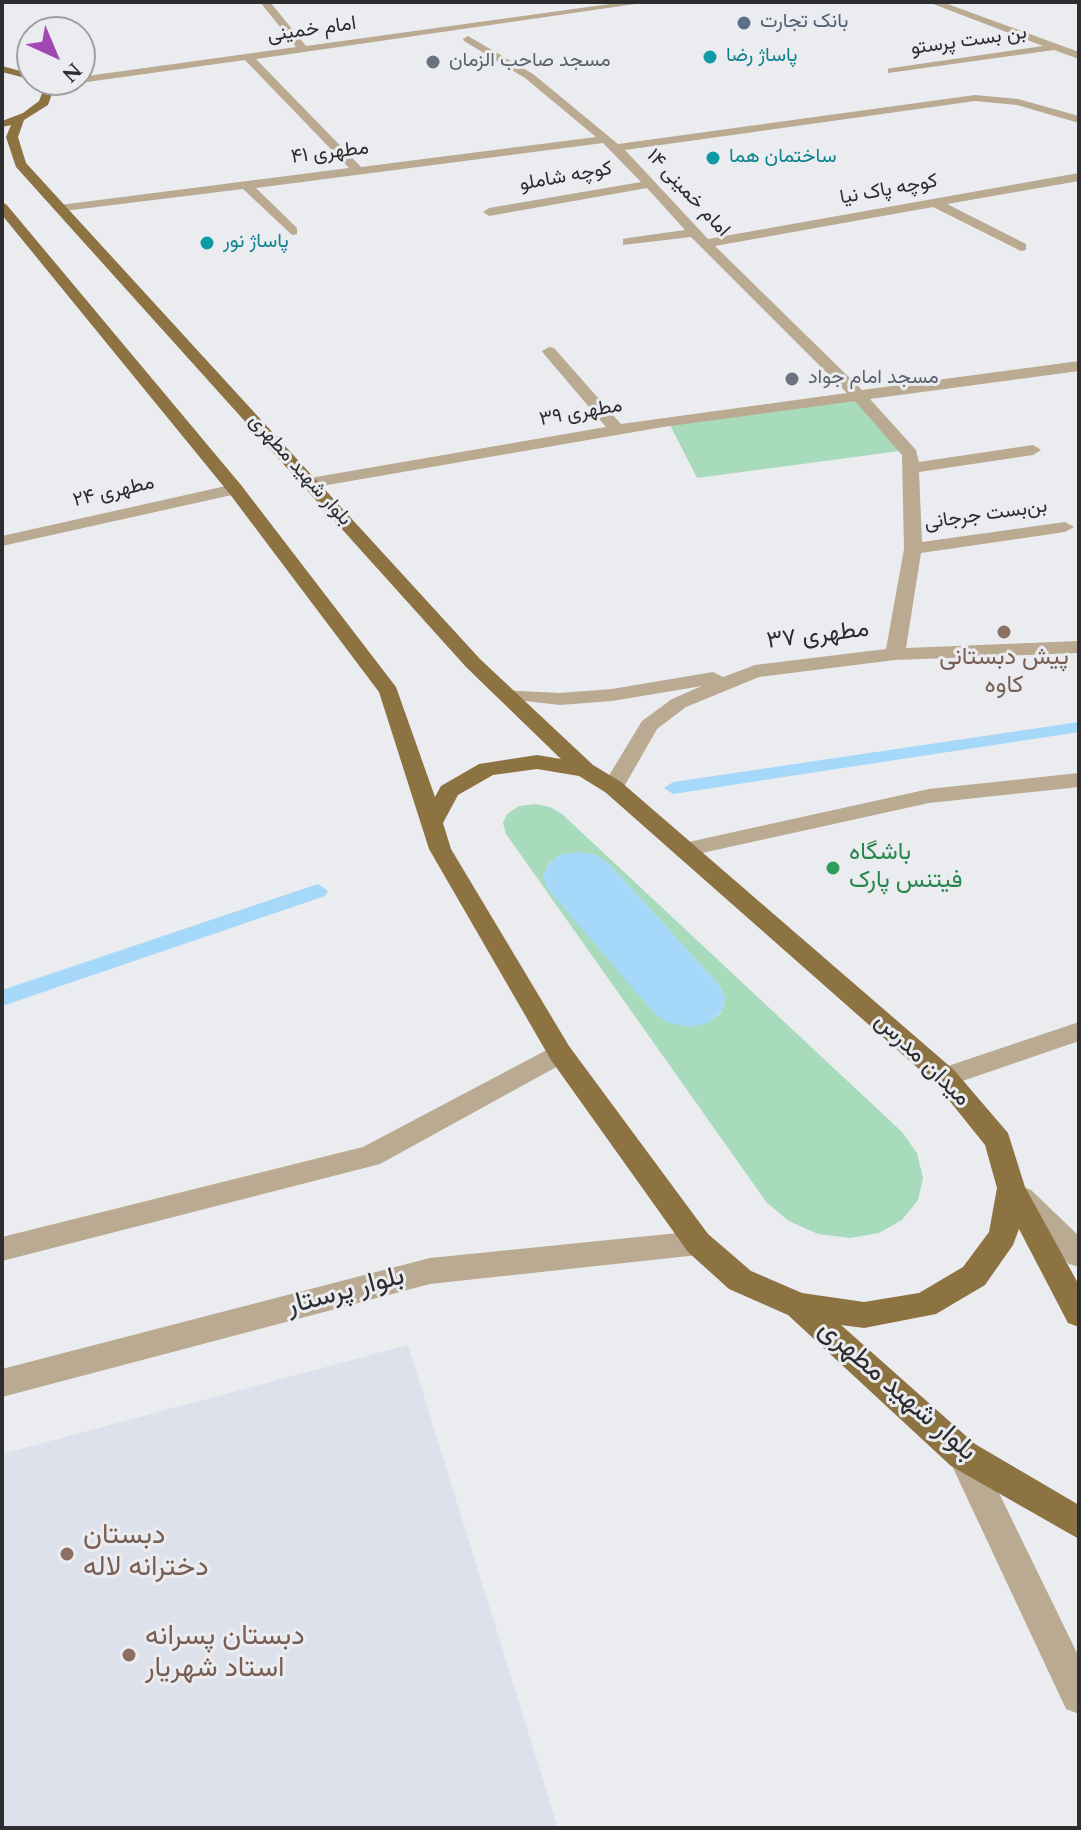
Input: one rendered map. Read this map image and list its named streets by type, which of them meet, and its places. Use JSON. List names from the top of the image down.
{
  "streets": {
    "main road": ["بلوار شهید مطهری", "میدان مدرس"],
    "street": [
      "امام خمینی",
      "بن بست پرستو",
      "مطهری ۴۱",
      "کوچه شاملو",
      "کوچه پاک نیا",
      "امام خمینی ۱۴",
      "مطهری ۳۹",
      "مطهری ۲۴",
      "بن‌بست جرجانی",
      "مطهری ۳۷",
      "بلوار پرستار"
    ]
  },
  "crossings": [
    ["مطهری ۴۱", "امام خمینی ۱۴"],
    ["مطهری ۴۱", "بلوار شهید مطهری"],
    ["کوچه شاملو", "امام خمینی ۱۴"],
    ["کوچه پاک نیا", "امام خمینی ۱۴"],
    ["امام خمینی ۱۴", "مطهری ۳۹"],
    ["مطهری ۳۹", "بلوار شهید مطهری"],
    ["بلوار شهید مطهری", "میدان مدرس"],
    ["مطهری ۳۷", "میدان مدرس"],
    ["میدان مدرس", "بلوار پرستار"]
  ],
  "places": [
    "بانک تجارت",
    "پاساژ رضا",
    "مسجد صاحب الزمان",
    "ساختمان هما",
    "پاساژ نور",
    "مسجد امام جواد",
    "پیش دبستانی کاوه",
    "باشگاه فیتنس پارک",
    "دبستان دخترانه لاله",
    "دبستان پسرانه استاد شهریار"
  ],
  "north": "bottom right"
}
